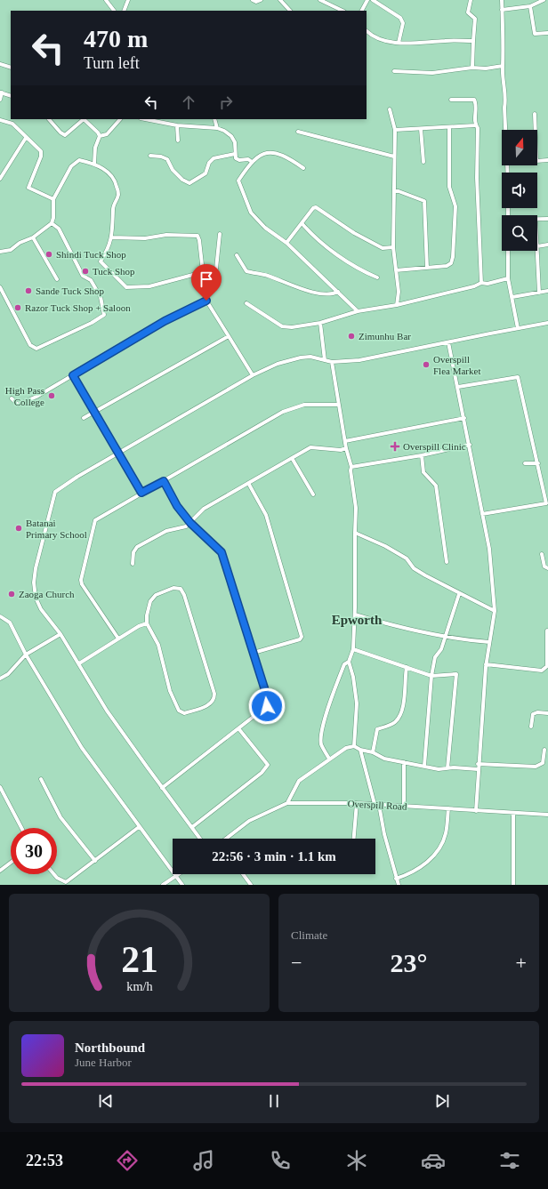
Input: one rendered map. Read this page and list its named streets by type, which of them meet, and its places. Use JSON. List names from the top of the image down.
{
  "streets": {
    "street": ["Overspill Road"]
  },
  "districts": ["Epworth"],
  "places": {
    "other": [
      "Shindi Tuck Shop",
      "Tuck Shop",
      "Sande Tuck Shop",
      "Razor Tuck Shop + Saloon",
      "Zimunhu Bar",
      "Overspill Flea Market",
      "High Pass College",
      "Batanai Primary School",
      "Zaoga Church"
    ],
    "health": ["Overspill Clinic"]
  },
  "north": "top",
  "page": {
    "turn": ["470 m", "Turn left"],
    "limit": "30",
    "trip": "22:56 · 3 min · 1.1 km",
    "tile": "Climate",
    "heat": ["−", "23°", "+"],
    "song": ["Northbound", "June Harbor"],
    "tabs": "22:53",
    "gauge": ["21", "km/h"]
  }
}
